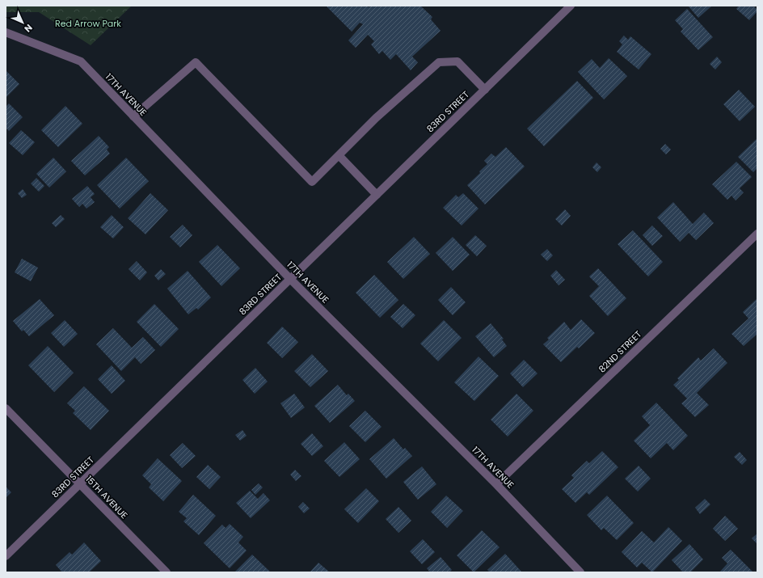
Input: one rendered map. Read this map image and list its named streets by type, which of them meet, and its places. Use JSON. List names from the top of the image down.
{
  "streets": {
    "street": [
      "17TH AVENUE",
      "83RD STREET",
      "82ND STREET",
      "15TH AVENUE"
    ]
  },
  "crossings": [
    ["17TH AVENUE", "83RD STREET"],
    ["17TH AVENUE", "82ND STREET"],
    ["83RD STREET", "15TH AVENUE"]
  ],
  "parks": ["Red Arrow Park"],
  "north": "bottom right"
}
